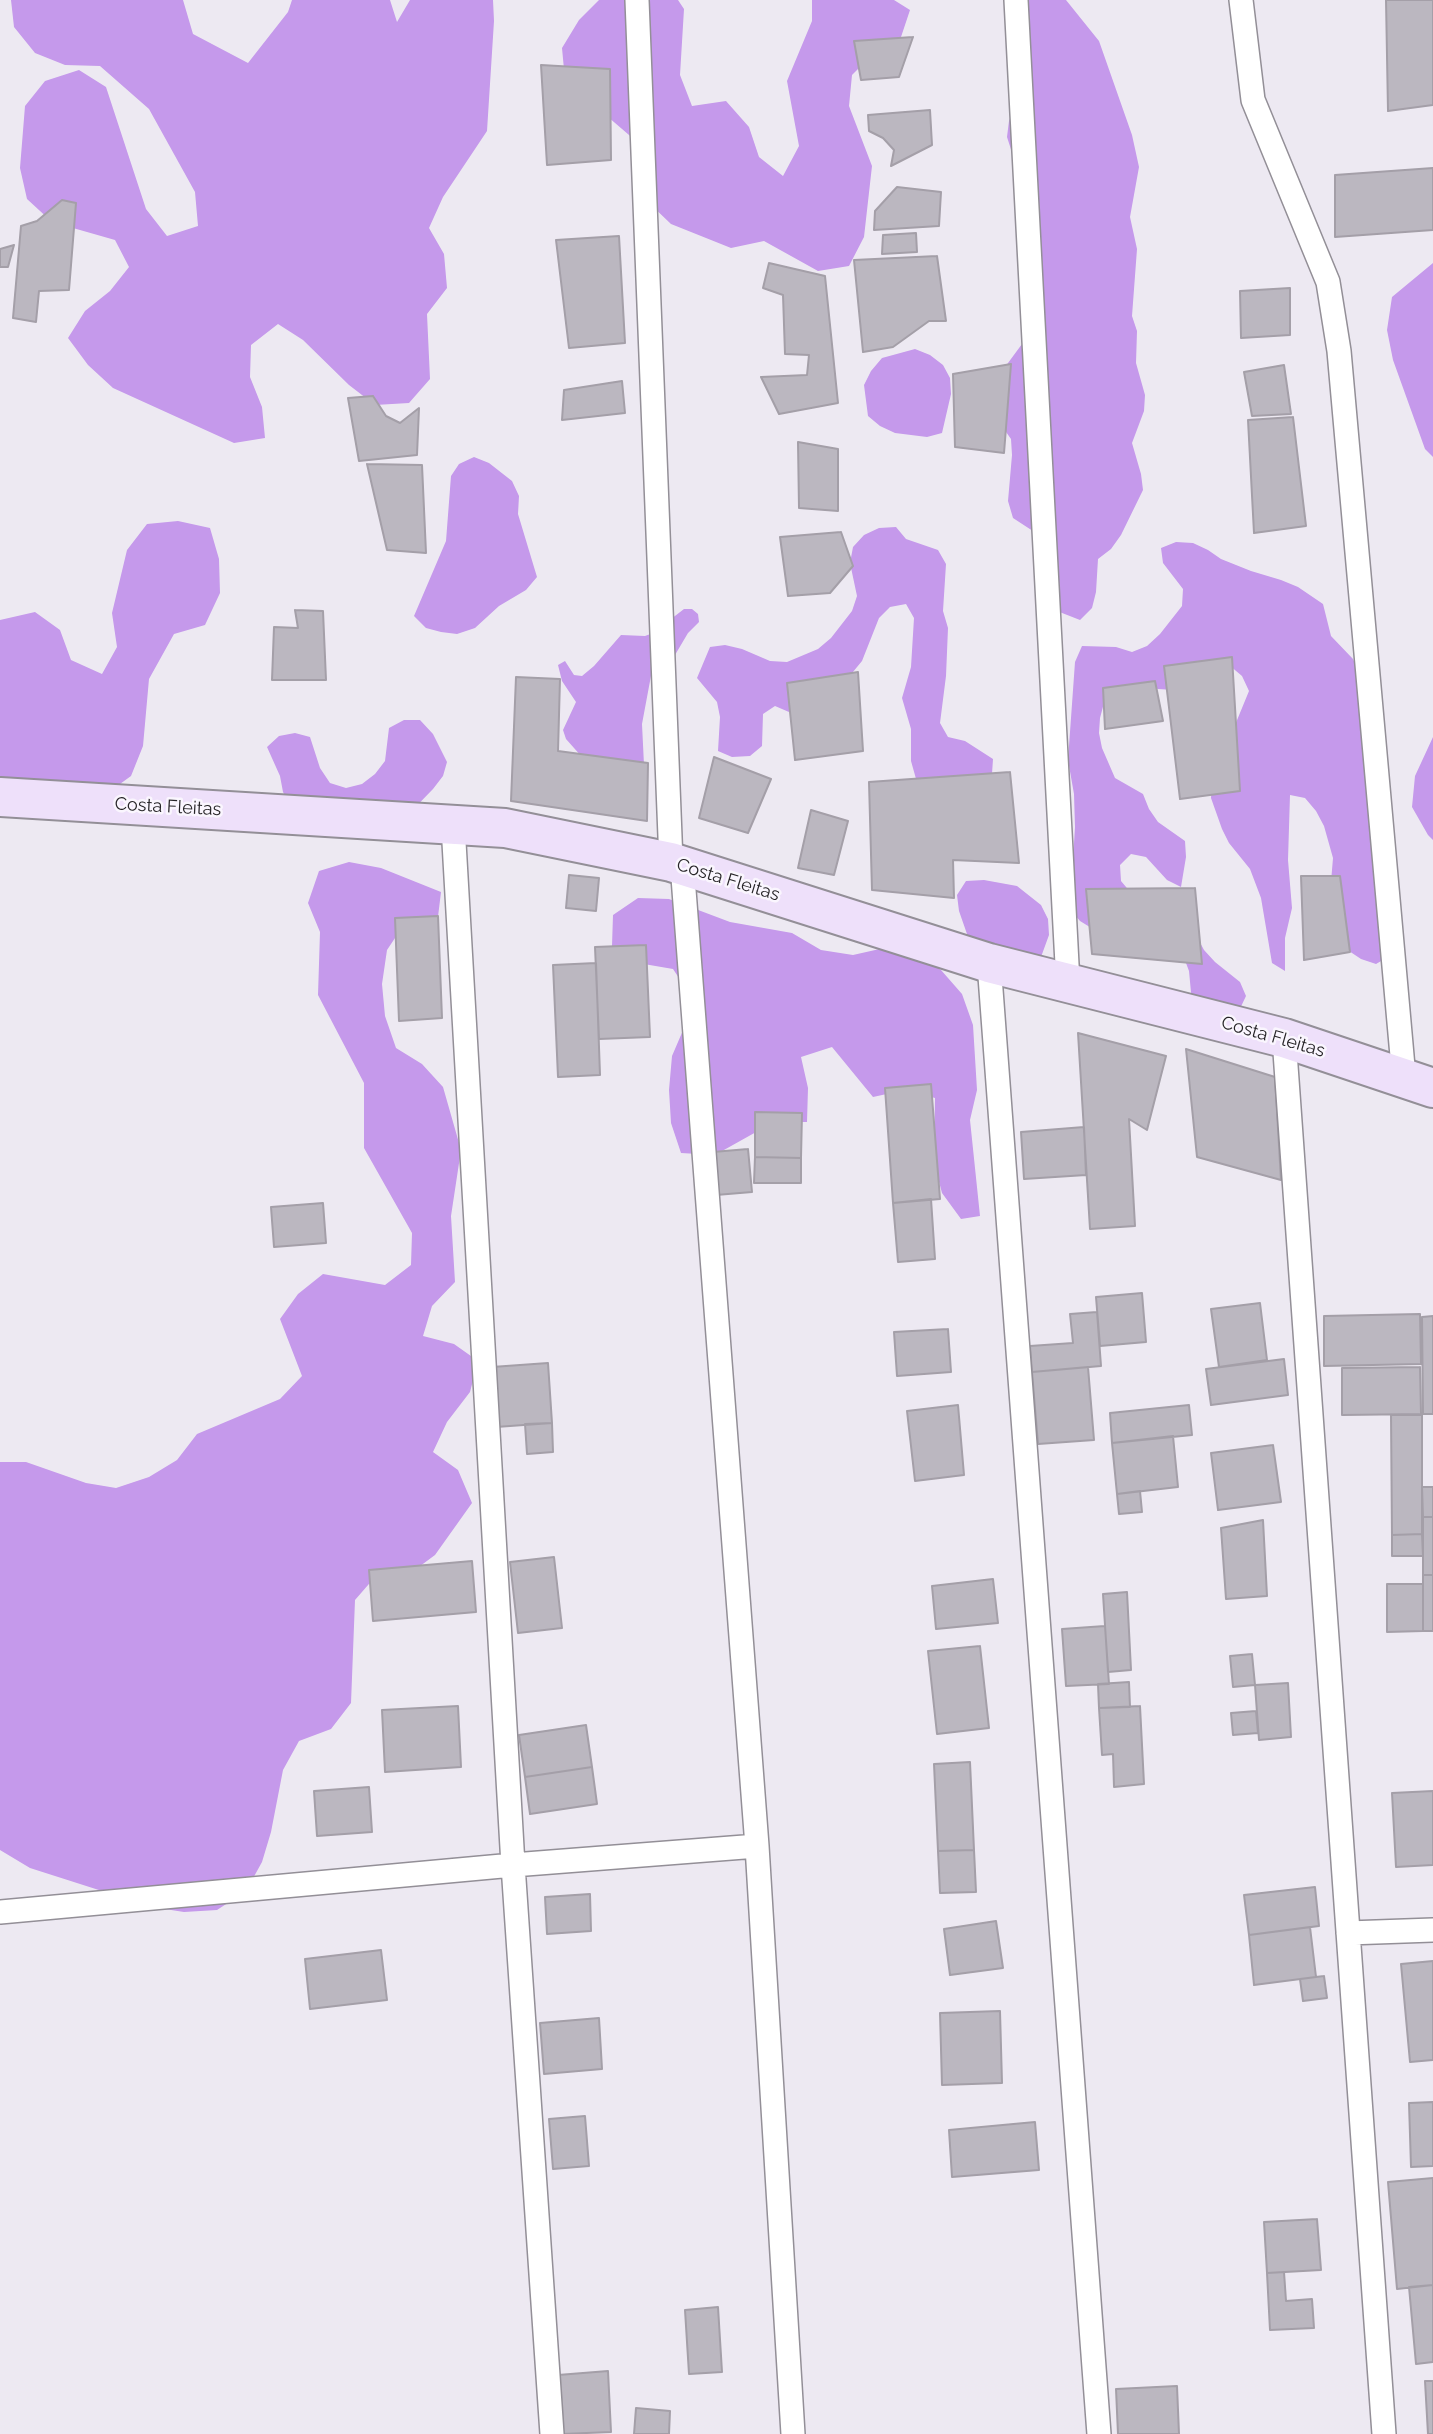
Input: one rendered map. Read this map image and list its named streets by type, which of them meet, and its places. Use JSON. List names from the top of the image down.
{
  "streets": {
    "main road": ["Costa Fleitas"]
  }
}
